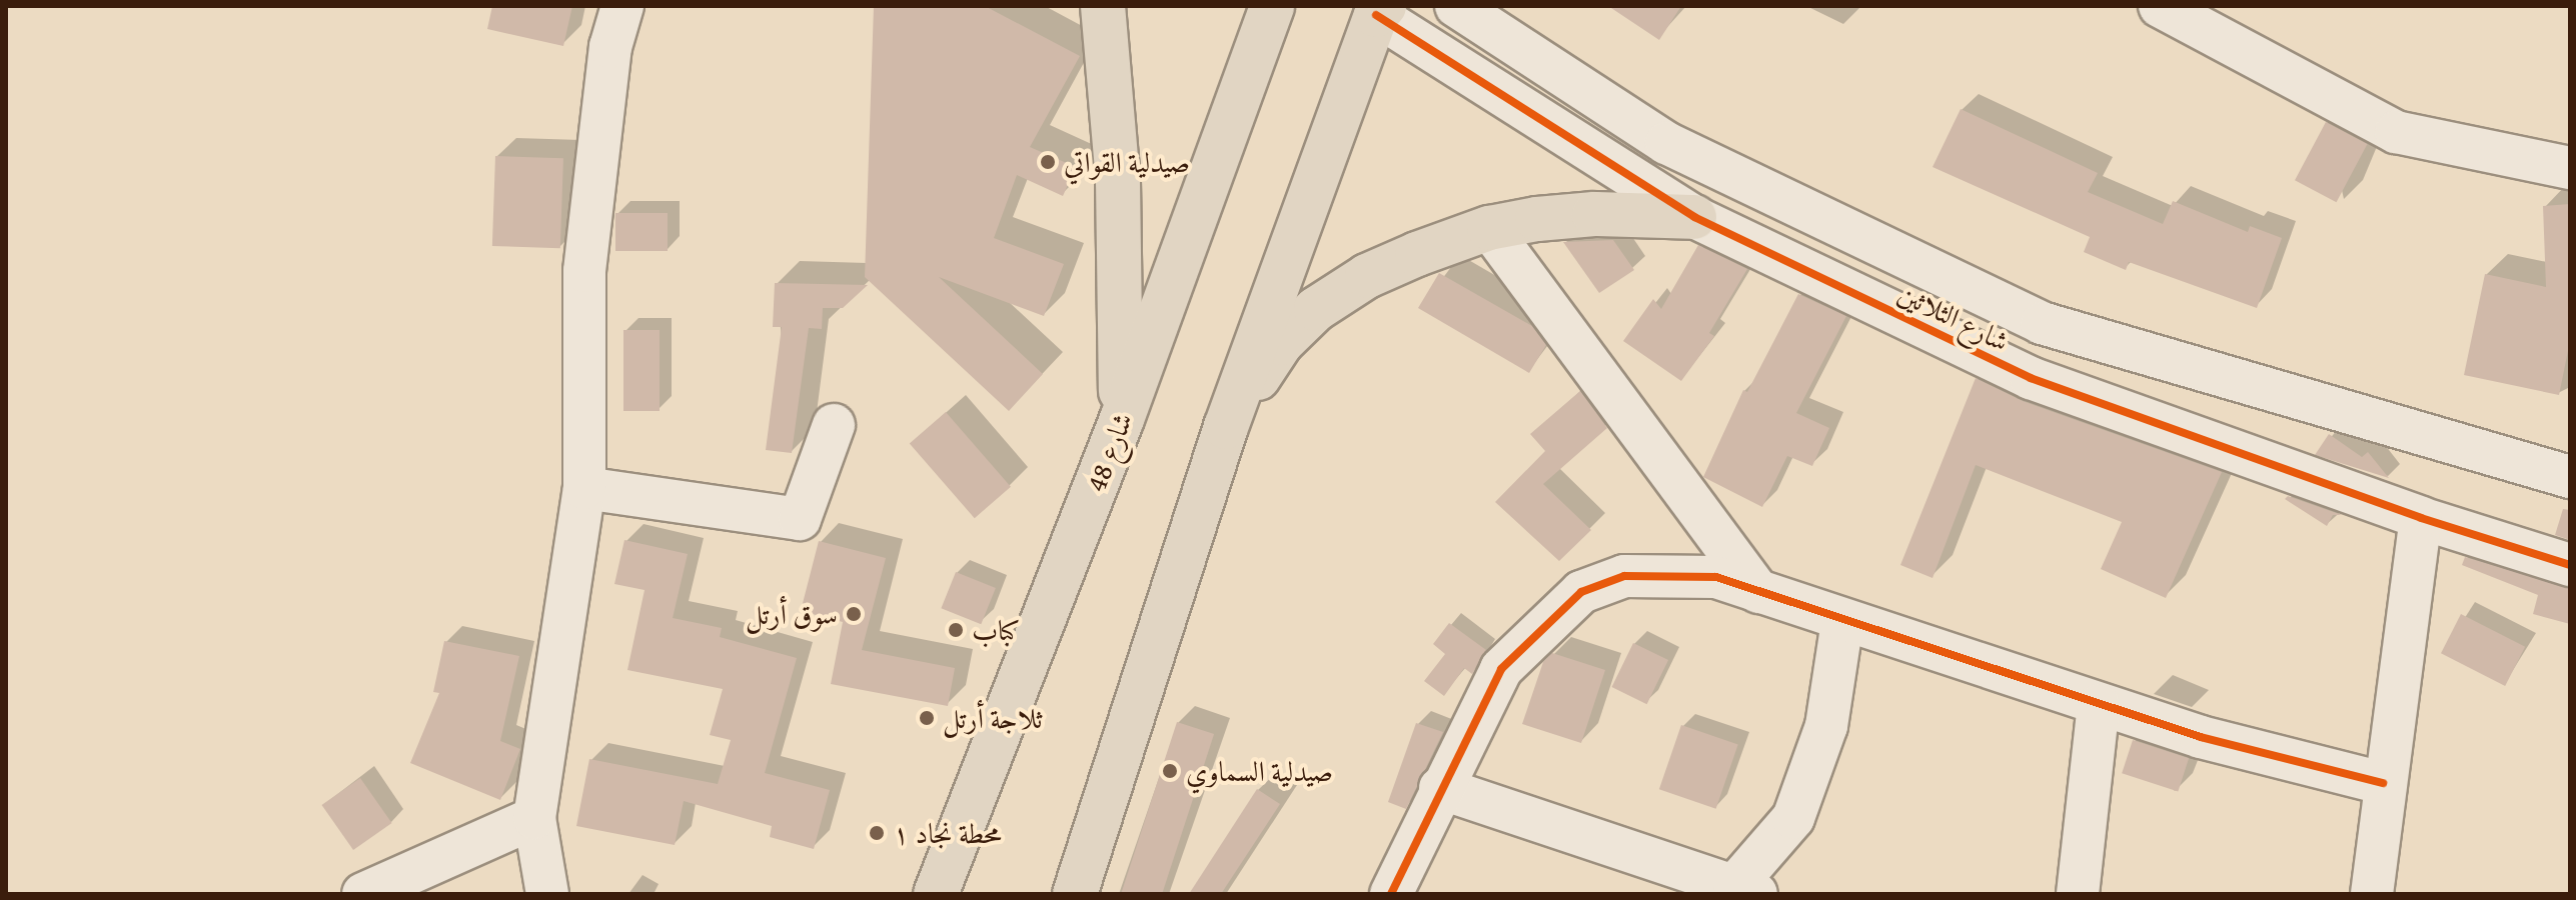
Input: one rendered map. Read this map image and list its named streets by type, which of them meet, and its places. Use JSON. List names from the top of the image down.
{
  "streets": {
    "main road": ["شارع 48"],
    "street": ["شارع الثلاثين"]
  },
  "places": [
    "صيدلية القواتي",
    "سوق أرتل",
    "كباب",
    "ثلاجة أرتل",
    "صيدلية السماوي",
    "محطة نجاد ١"
  ]
}
